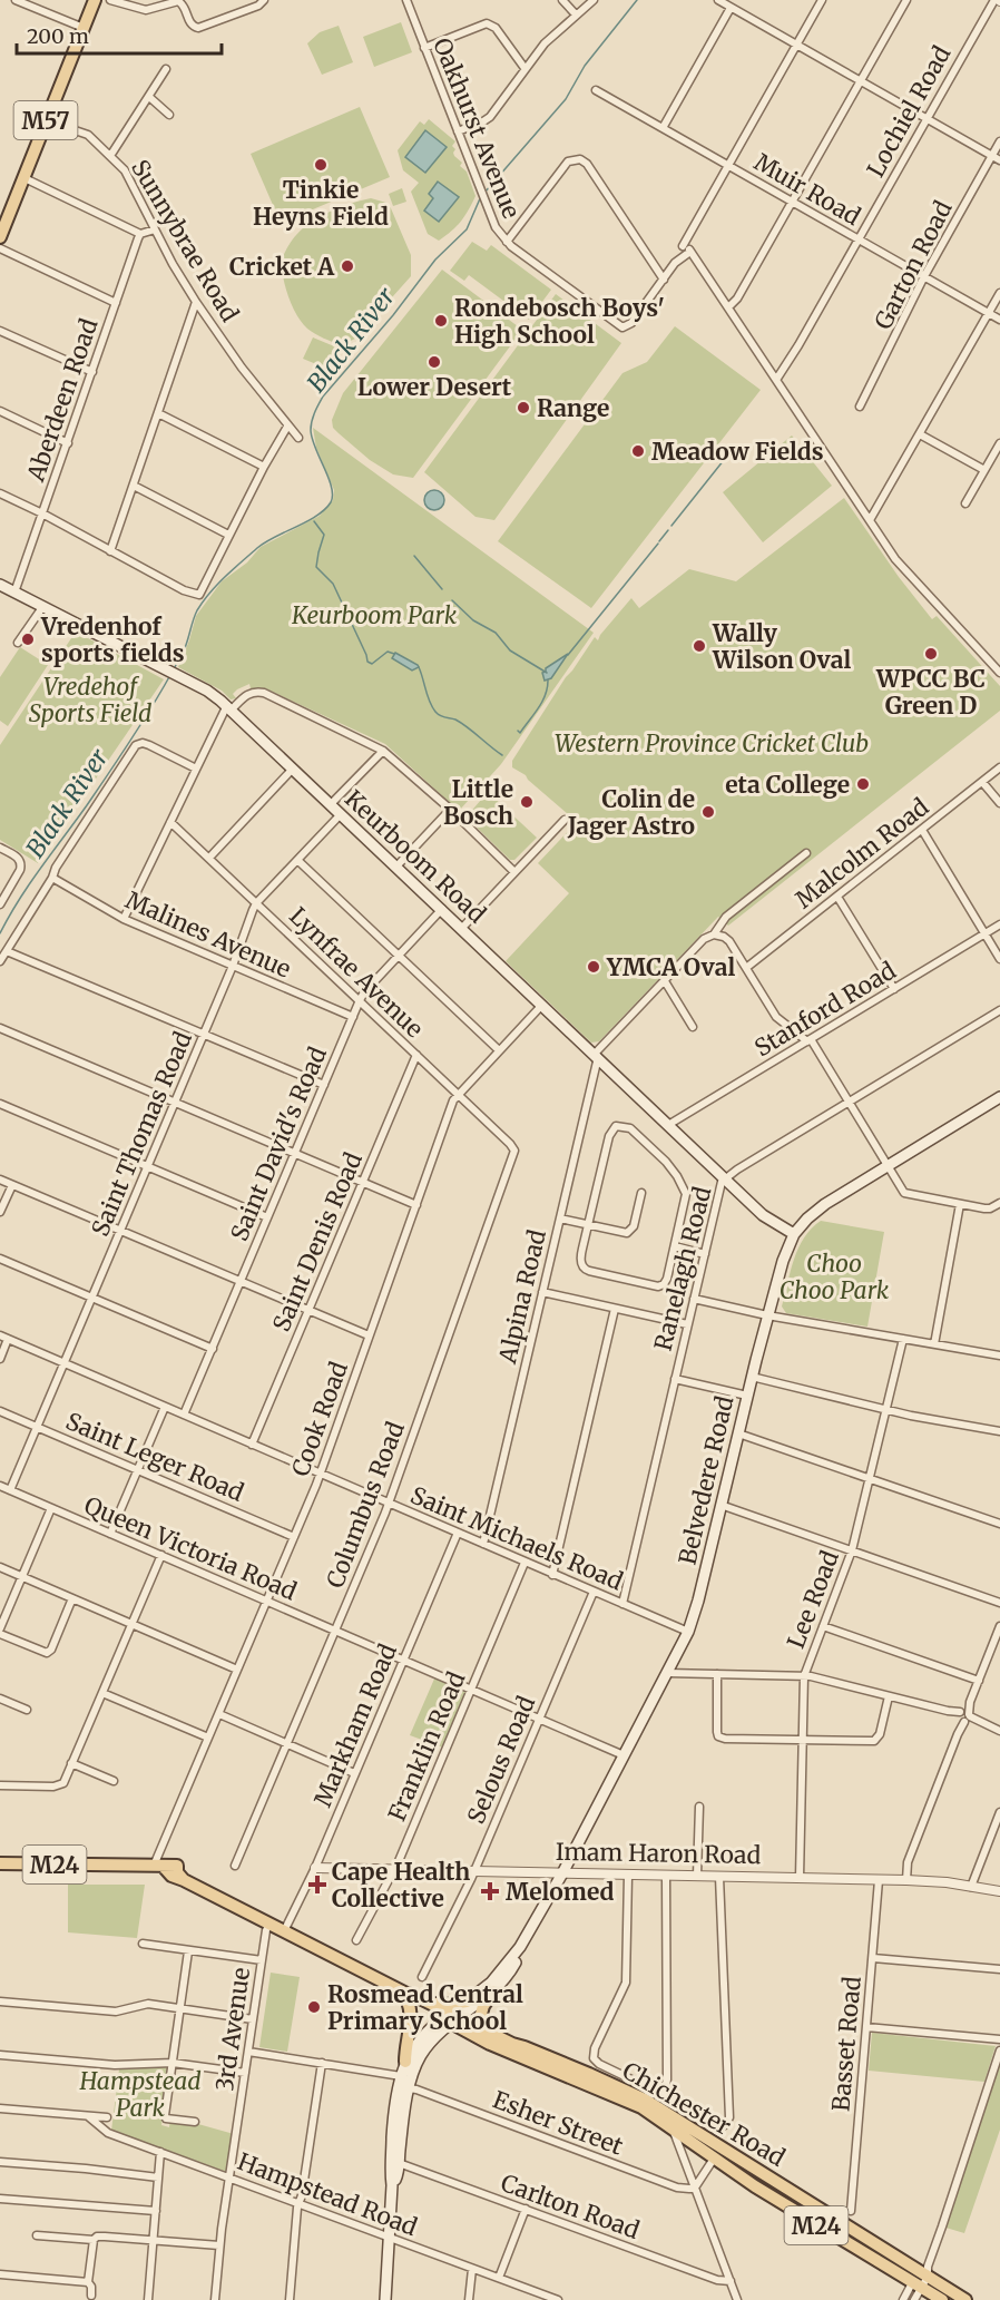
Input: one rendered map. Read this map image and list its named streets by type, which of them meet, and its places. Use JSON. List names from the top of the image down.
{
  "streets": {
    "main road": [
      "M57",
      "Keurboom Road",
      "Belvedere Road",
      "M24",
      "Chichester Road"
    ],
    "street": [
      "Lochiel Road",
      "Oakhurst Avenue",
      "Muir Road",
      "Sunnybrae Road",
      "Garton Road",
      "Aberdeen Road",
      "Malcolm Road",
      "Malines Avenue",
      "Lynfrae Avenue",
      "Stanford Road",
      "Saint Thomas Road",
      "Saint David's Road",
      "Saint Denis Road",
      "Ranelagh Road",
      "Alpina Road",
      "Cook Road",
      "Saint Leger Road",
      "Columbus Road",
      "Saint Michaels Road",
      "Queen Victoria Road",
      "Lee Road",
      "Markham Road",
      "Franklin Road",
      "Selous Road",
      "Imam Haron Road",
      "3rd Avenue",
      "Basset Road",
      "Esher Street",
      "Hampstead Road",
      "Carlton Road"
    ]
  },
  "crossings": [
    ["Lochiel Road", "Muir Road"],
    ["M57", "Sunnybrae Road"],
    ["Muir Road", "Garton Road"],
    ["Aberdeen Road", "Keurboom Road"],
    ["Keurboom Road", "Stanford Road"],
    ["Keurboom Road", "Saint Thomas Road"],
    ["Keurboom Road", "Saint David's Road"],
    ["Keurboom Road", "Ranelagh Road"],
    ["Keurboom Road", "Alpina Road"],
    ["Keurboom Road", "Cook Road"],
    ["Keurboom Road", "Belvedere Road"],
    ["Malines Avenue", "Saint Thomas Road"],
    ["Malines Avenue", "Saint David's Road"],
    ["Lynfrae Avenue", "Saint Thomas Road"],
    ["Lynfrae Avenue", "Saint David's Road"],
    ["Lynfrae Avenue", "Saint Denis Road"],
    ["Lynfrae Avenue", "Cook Road"],
    ["Lynfrae Avenue", "Columbus Road"],
    ["Saint Thomas Road", "Saint Leger Road"],
    ["Saint Thomas Road", "Saint Michaels Road"],
    ["Saint Thomas Road", "Queen Victoria Road"],
    ["Saint David's Road", "Saint Michaels Road"],
    ["Saint Denis Road", "Saint Michaels Road"],
    ["Ranelagh Road", "Saint Michaels Road"],
    ["Alpina Road", "Saint Michaels Road"],
    ["Cook Road", "Saint Leger Road"],
    ["Cook Road", "Saint Michaels Road"],
    ["Cook Road", "Queen Victoria Road"],
    ["Cook Road", "M24"],
    ["Cook Road", "Chichester Road"],
    ["Belvedere Road", "Saint Michaels Road"],
    ["Belvedere Road", "Queen Victoria Road"],
    ["Belvedere Road", "Imam Haron Road"],
    ["Belvedere Road", "Chichester Road"],
    ["Columbus Road", "Saint Michaels Road"],
    ["Columbus Road", "Queen Victoria Road"],
    ["Saint Michaels Road", "Markham Road"],
    ["Saint Michaels Road", "Franklin Road"],
    ["Saint Michaels Road", "Selous Road"],
    ["Queen Victoria Road", "Markham Road"],
    ["Queen Victoria Road", "Franklin Road"],
    ["Queen Victoria Road", "Selous Road"],
    ["Lee Road", "Imam Haron Road"],
    ["Markham Road", "Imam Haron Road"],
    ["Markham Road", "Chichester Road"],
    ["Franklin Road", "Imam Haron Road"],
    ["Selous Road", "Imam Haron Road"],
    ["Imam Haron Road", "Basset Road"],
    ["M24", "Chichester Road"],
    ["3rd Avenue", "Chichester Road"],
    ["3rd Avenue", "Hampstead Road"]
  ],
  "water": ["Black River"],
  "parks": [
    "Keurboom Park",
    "Vredehof Sports Field",
    "Western Province Cricket Club",
    "Choo Choo Park",
    "Hampstead Park"
  ],
  "places": {
    "other": [
      "Tinkie Heyns Field",
      "Cricket A",
      "Rondebosch Boys' High School",
      "Lower Desert",
      "Range",
      "Meadow Fields",
      "Vredenhof sports fields",
      "Wally Wilson Oval",
      "WPCC BC Green D",
      "eta College",
      "Little Bosch",
      "Colin de Jager Astro",
      "YMCA Oval",
      "Rosmead Central Primary School"
    ],
    "health": ["Cape Health Collective", "Melomed"]
  },
  "scale_bar": "200 m"
}
